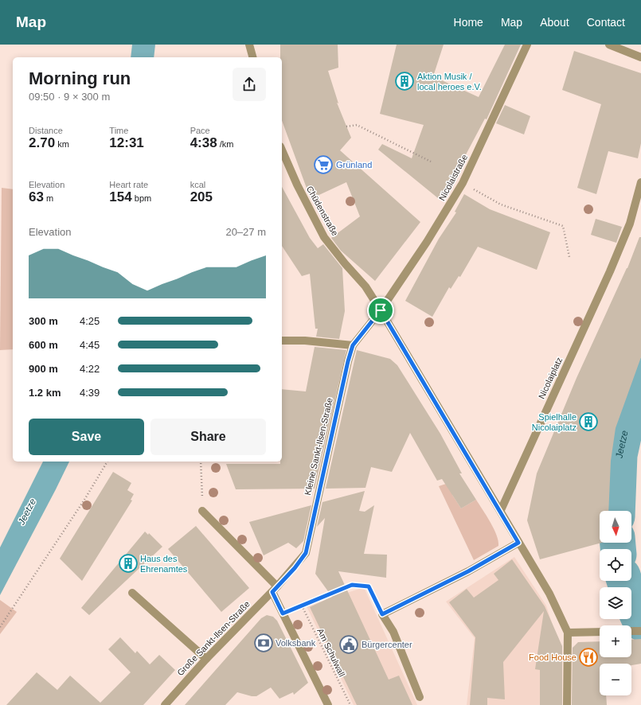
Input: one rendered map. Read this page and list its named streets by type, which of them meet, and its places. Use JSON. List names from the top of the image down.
{
  "streets": {
    "street": [
      "Nicolaistraße",
      "Chüdenstraße",
      "Nicolaiplatz",
      "Kleine Sankt-Ilsen-Straße",
      "Große Sankt-Ilsen-Straße"
    ],
    "path": ["Am Schulwall"]
  },
  "crossings": [
    ["Nicolaistraße", "Chüdenstraße"],
    ["Nicolaistraße", "Kleine Sankt-Ilsen-Straße"],
    ["Chüdenstraße", "Kleine Sankt-Ilsen-Straße"],
    ["Kleine Sankt-Ilsen-Straße", "Große Sankt-Ilsen-Straße"]
  ],
  "water": ["Jeetze"],
  "places": {
    "building": ["Aktion Musik / local heroes e.V.", "Spielhalle Nicolaiplatz", "Haus des Ehrenamtes"],
    "supermarket": ["Grünland"],
    "bank": ["Volksbank"],
    "public building": ["Bürgercenter"],
    "restaurant": ["Food House"]
  },
  "north": "bottom",
  "page": {
    "header": "Map",
    "nav": [
      "Home",
      "Map",
      "About",
      "Contact"
    ],
    "heading": ["Morning run", "09:50 · 9 × 300 m"],
    "stats": [
      ["Distance", "2.70 km"],
      ["Time", "12:31"],
      ["Pace", "4:38 /km"],
      ["Elevation", "63 m"],
      ["Heart rate", "154 bpm"],
      ["kcal", "205"]
    ],
    "chart": ["Elevation", "20–27 m"],
    "list": [
      {
        "name": "300 m",
        "note": "4:25"
      },
      {
        "name": "600 m",
        "note": "4:45"
      },
      {
        "name": "900 m",
        "note": "4:22"
      },
      {
        "name": "1.2 km",
        "note": "4:39"
      }
    ],
    "buttons": ["Save", "Share"],
    "map_buttons": ["+", "−"]
  }
}
